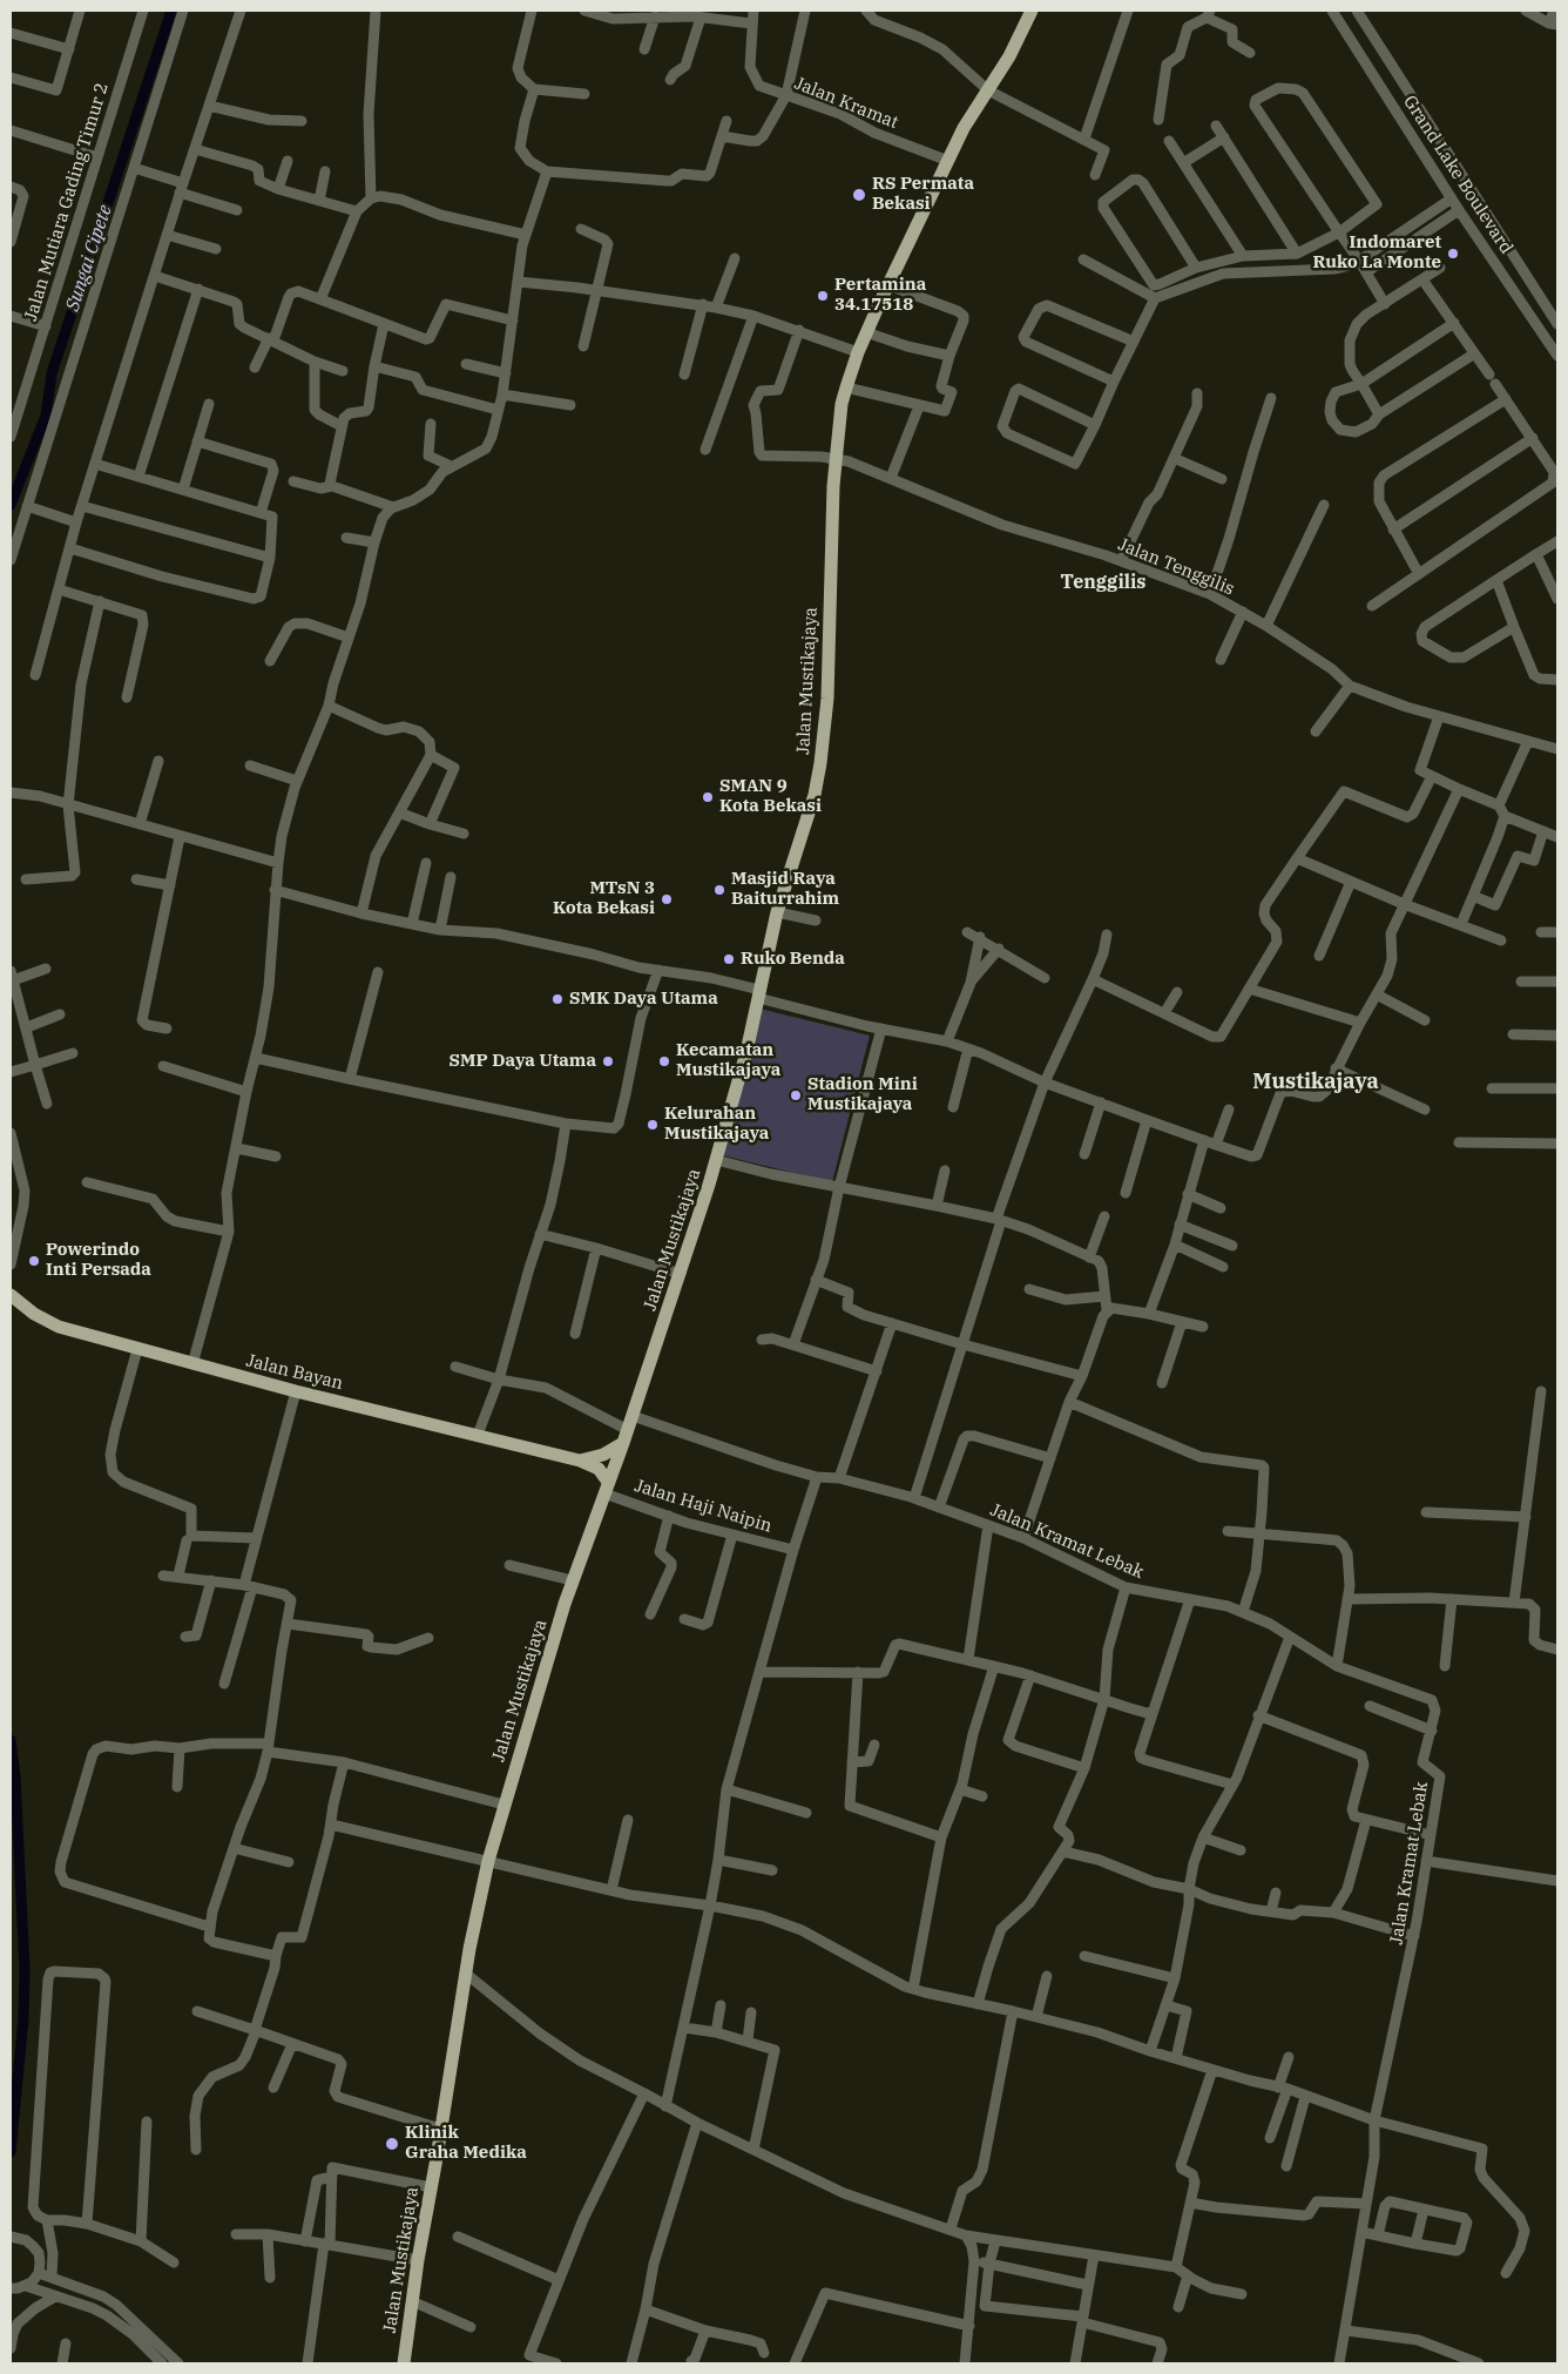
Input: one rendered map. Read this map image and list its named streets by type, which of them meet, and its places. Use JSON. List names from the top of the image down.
{
  "streets": {
    "main road": ["Jalan Mustikajaya", "Jalan Bayan"],
    "street": [
      "Jalan Kramat",
      "Grand Lake Boulevard",
      "Jalan Mutiara Gading Timur 2",
      "Jalan Tenggilis",
      "Jalan Haji Naipin",
      "Jalan Kramat Lebak"
    ]
  },
  "crossings": [
    ["Jalan Kramat", "Jalan Mustikajaya"],
    ["Jalan Tenggilis", "Jalan Mustikajaya"],
    ["Jalan Mustikajaya", "Jalan Bayan"],
    ["Jalan Mustikajaya", "Jalan Haji Naipin"],
    ["Jalan Mustikajaya", "Jalan Kramat Lebak"],
    ["Jalan Bayan", "Jalan Haji Naipin"]
  ],
  "districts": ["Tenggilis", "Mustikajaya"],
  "water": ["Sungai Cipete"],
  "places": [
    "RS Permata Bekasi",
    "Indomaret Ruko La Monte",
    "Pertamina 34.17518",
    "SMAN 9 Kota Bekasi",
    "Masjid Raya Baiturrahim",
    "MTsN 3 Kota Bekasi",
    "Ruko Benda",
    "SMK Daya Utama",
    "SMP Daya Utama",
    "Kecamatan Mustikajaya",
    "Stadion Mini Mustikajaya",
    "Kelurahan Mustikajaya",
    "Powerindo Inti Persada",
    "Klinik Graha Medika"
  ]
}
